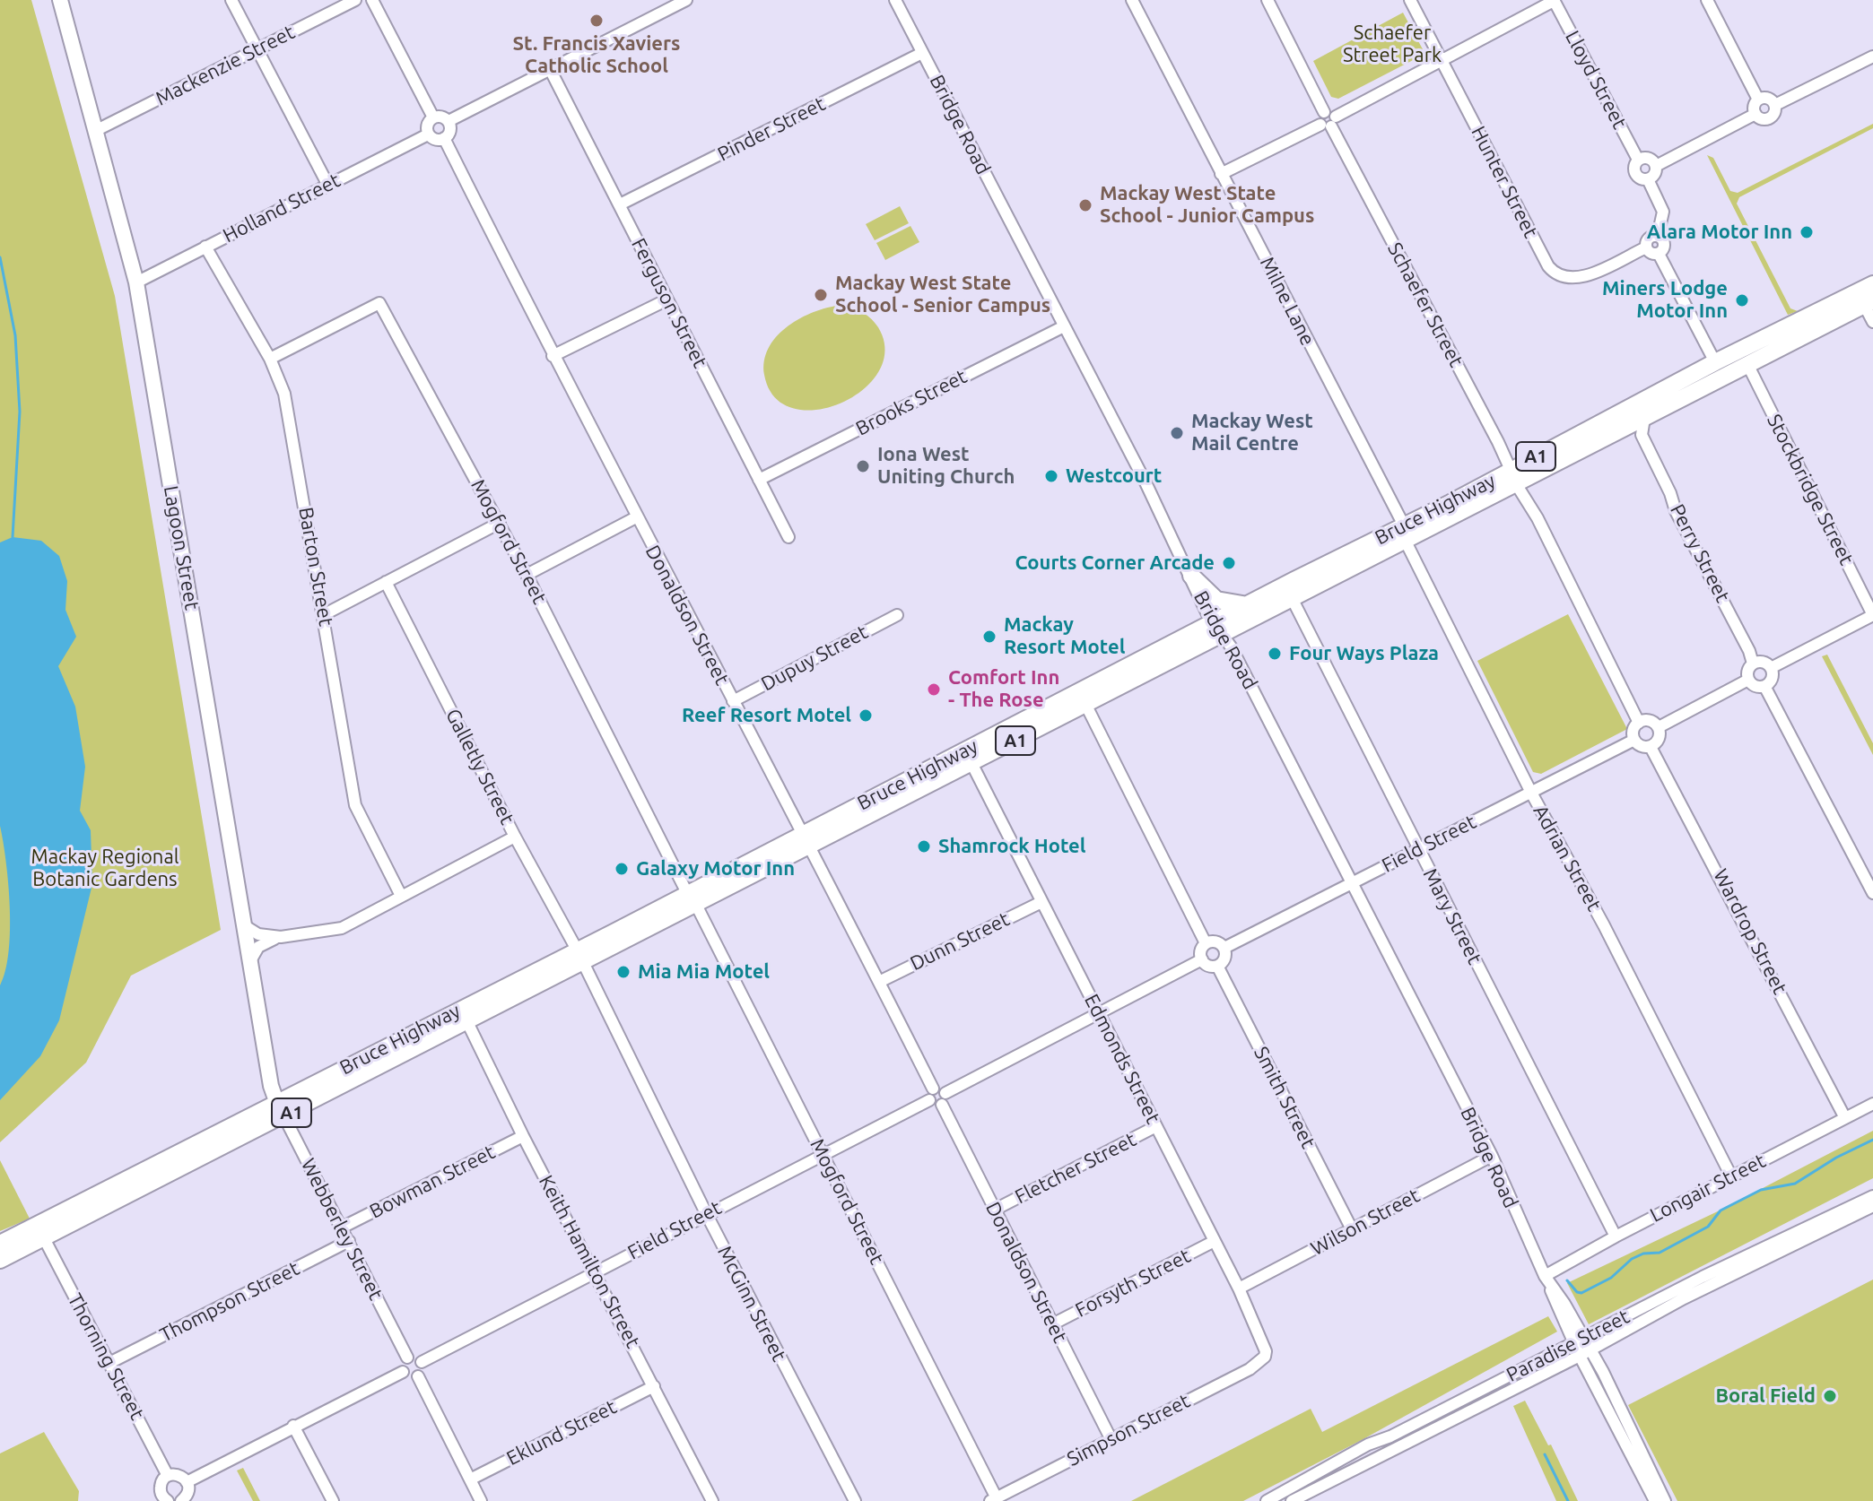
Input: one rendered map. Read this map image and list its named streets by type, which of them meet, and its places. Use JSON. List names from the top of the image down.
{
  "streets": {
    "highway": ["A1", "Bruce Highway"],
    "main road": ["Lagoon Street"],
    "street": [
      "Mackenzie Street",
      "Lloyd Street",
      "Bridge Road",
      "Pinder Street",
      "Hunter Street",
      "Holland Street",
      "Milne Lane",
      "Ferguson Street",
      "Schaefer Street",
      "Brooks Street",
      "Stockbridge Street",
      "Mogford Street",
      "Perry Street",
      "Barton Street",
      "Donaldson Street",
      "Dupuy Street",
      "Galletly Street",
      "Field Street",
      "Adrian Street",
      "Mary Street",
      "Wardrop Street",
      "Dunn Street",
      "Edmonds Street",
      "Smith Street",
      "Fletcher Street",
      "Bowman Street",
      "Longair Street",
      "Wilson Street",
      "Webberley Street",
      "Keith Hamilton Street",
      "Forsyth Street",
      "Thompson Street",
      "McGinn Street",
      "Paradise Street",
      "Thorning Street",
      "Simpson Street",
      "Eklund Street"
    ]
  },
  "crossings": [
    ["Mackenzie Street", "Lagoon Street"],
    ["Bridge Road", "Pinder Street"],
    ["Bridge Road", "Brooks Street"],
    ["Bridge Road", "Bruce Highway"],
    ["Bridge Road", "Field Street"],
    ["Bridge Road", "Longair Street"],
    ["Bridge Road", "Wilson Street"],
    ["Bridge Road", "Paradise Street"],
    ["Pinder Street", "Ferguson Street"],
    ["Holland Street", "Lagoon Street"],
    ["Holland Street", "Barton Street"],
    ["Holland Street", "Donaldson Street"],
    ["Milne Lane", "Bruce Highway"],
    ["Milne Lane", "Adrian Street"],
    ["Ferguson Street", "Brooks Street"],
    ["Schaefer Street", "Bruce Highway"],
    ["Stockbridge Street", "Bruce Highway"],
    ["Bruce Highway", "Mogford Street"],
    ["Bruce Highway", "Lagoon Street"],
    ["Bruce Highway", "Perry Street"],
    ["Bruce Highway", "Donaldson Street"],
    ["Bruce Highway", "Galletly Street"],
    ["Bruce Highway", "Adrian Street"],
    ["Bruce Highway", "Mary Street"],
    ["Bruce Highway", "Edmonds Street"],
    ["Bruce Highway", "Webberley Street"],
    ["Bruce Highway", "Keith Hamilton Street"],
    ["Bruce Highway", "McGinn Street"],
    ["Bruce Highway", "Thorning Street"],
    ["Mogford Street", "Barton Street"],
    ["Mogford Street", "Field Street"],
    ["Mogford Street", "Simpson Street"],
    ["Lagoon Street", "Webberley Street"],
    ["Donaldson Street", "Dupuy Street"],
    ["Donaldson Street", "Field Street"],
    ["Donaldson Street", "Dunn Street"],
    ["Donaldson Street", "Fletcher Street"],
    ["Donaldson Street", "Forsyth Street"],
    ["Donaldson Street", "Simpson Street"],
    ["Galletly Street", "McGinn Street"],
    ["Field Street", "Adrian Street"],
    ["Field Street", "Mary Street"],
    ["Field Street", "Wardrop Street"],
    ["Field Street", "Smith Street"],
    ["Field Street", "Webberley Street"],
    ["Field Street", "Keith Hamilton Street"],
    ["Field Street", "McGinn Street"],
    ["Adrian Street", "Longair Street"],
    ["Mary Street", "Longair Street"],
    ["Wardrop Street", "Longair Street"],
    ["Dunn Street", "Edmonds Street"],
    ["Edmonds Street", "Fletcher Street"],
    ["Edmonds Street", "Wilson Street"],
    ["Edmonds Street", "Forsyth Street"],
    ["Edmonds Street", "Simpson Street"],
    ["Smith Street", "Wilson Street"],
    ["Bowman Street", "Webberley Street"],
    ["Bowman Street", "Keith Hamilton Street"],
    ["Webberley Street", "Thompson Street"],
    ["Keith Hamilton Street", "Eklund Street"],
    ["Thompson Street", "Thorning Street"]
  ],
  "parks": ["Schaefer Street Park", "Mackay Regional Botanic Gardens"],
  "places": [
    "St. Francis Xaviers Catholic School",
    "Mackay West State School - Junior Campus",
    "Alara Motor Inn",
    "Mackay West State School - Senior Campus",
    "Miners Lodge Motor Inn",
    "Mackay West Mail Centre",
    "Iona West Uniting Church",
    "Westcourt",
    "Courts Corner Arcade",
    "Mackay Resort Motel",
    "Four Ways Plaza",
    "Comfort Inn - The Rose",
    "Reef Resort Motel",
    "Shamrock Hotel",
    "Galaxy Motor Inn",
    "Mia Mia Motel",
    "Boral Field"
  ]
}
